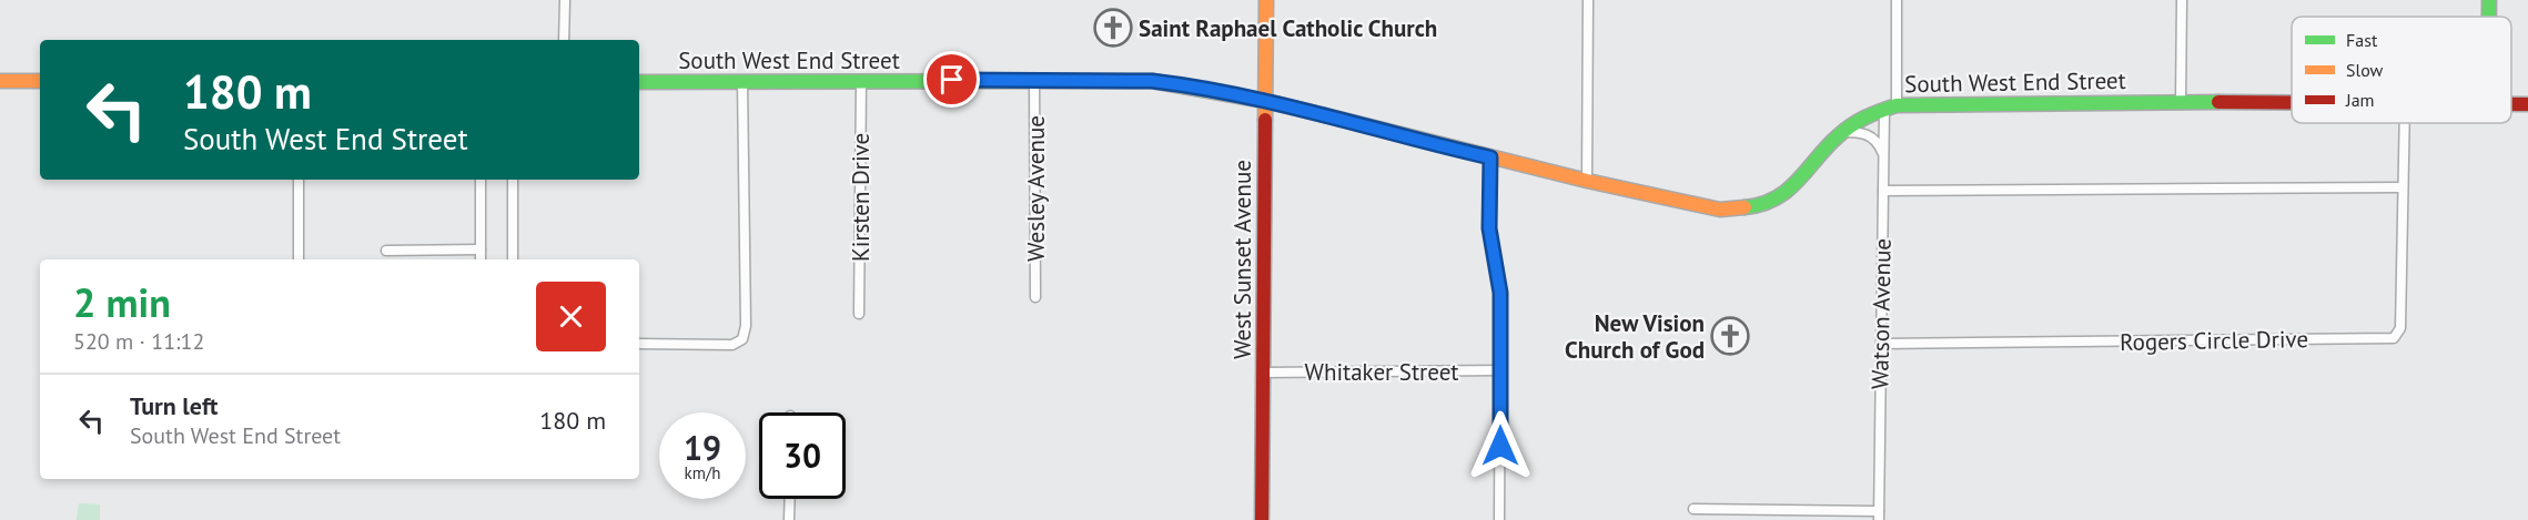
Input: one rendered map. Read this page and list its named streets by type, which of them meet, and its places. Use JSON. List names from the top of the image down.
{
  "streets": {
    "main road": ["South West End Street", "West Sunset Avenue"],
    "street": [
      "Wesley Avenue",
      "Kirsten Drive",
      "Watson Avenue",
      "Rogers Circle Drive",
      "Whitaker Street"
    ]
  },
  "crossings": [
    ["South West End Street", "Wesley Avenue"],
    ["South West End Street", "Kirsten Drive"],
    ["South West End Street", "West Sunset Avenue"],
    ["South West End Street", "Watson Avenue"],
    ["West Sunset Avenue", "Whitaker Street"],
    ["Watson Avenue", "Rogers Circle Drive"]
  ],
  "places": {
    "church": ["Saint Raphael Catholic Church", "New Vision Church of God"]
  },
  "legend": ["Fast", "Slow", "Jam"],
  "page": {
    "turn": ["180 m", "South West End Street"],
    "heading": ["2 min", "520 m · 11:12"],
    "list": [
      {
        "name": "Turn left",
        "note": "South West End Street",
        "value": "180 m"
      }
    ],
    "speed": "19 km/h",
    "limit": "30"
  }
}
